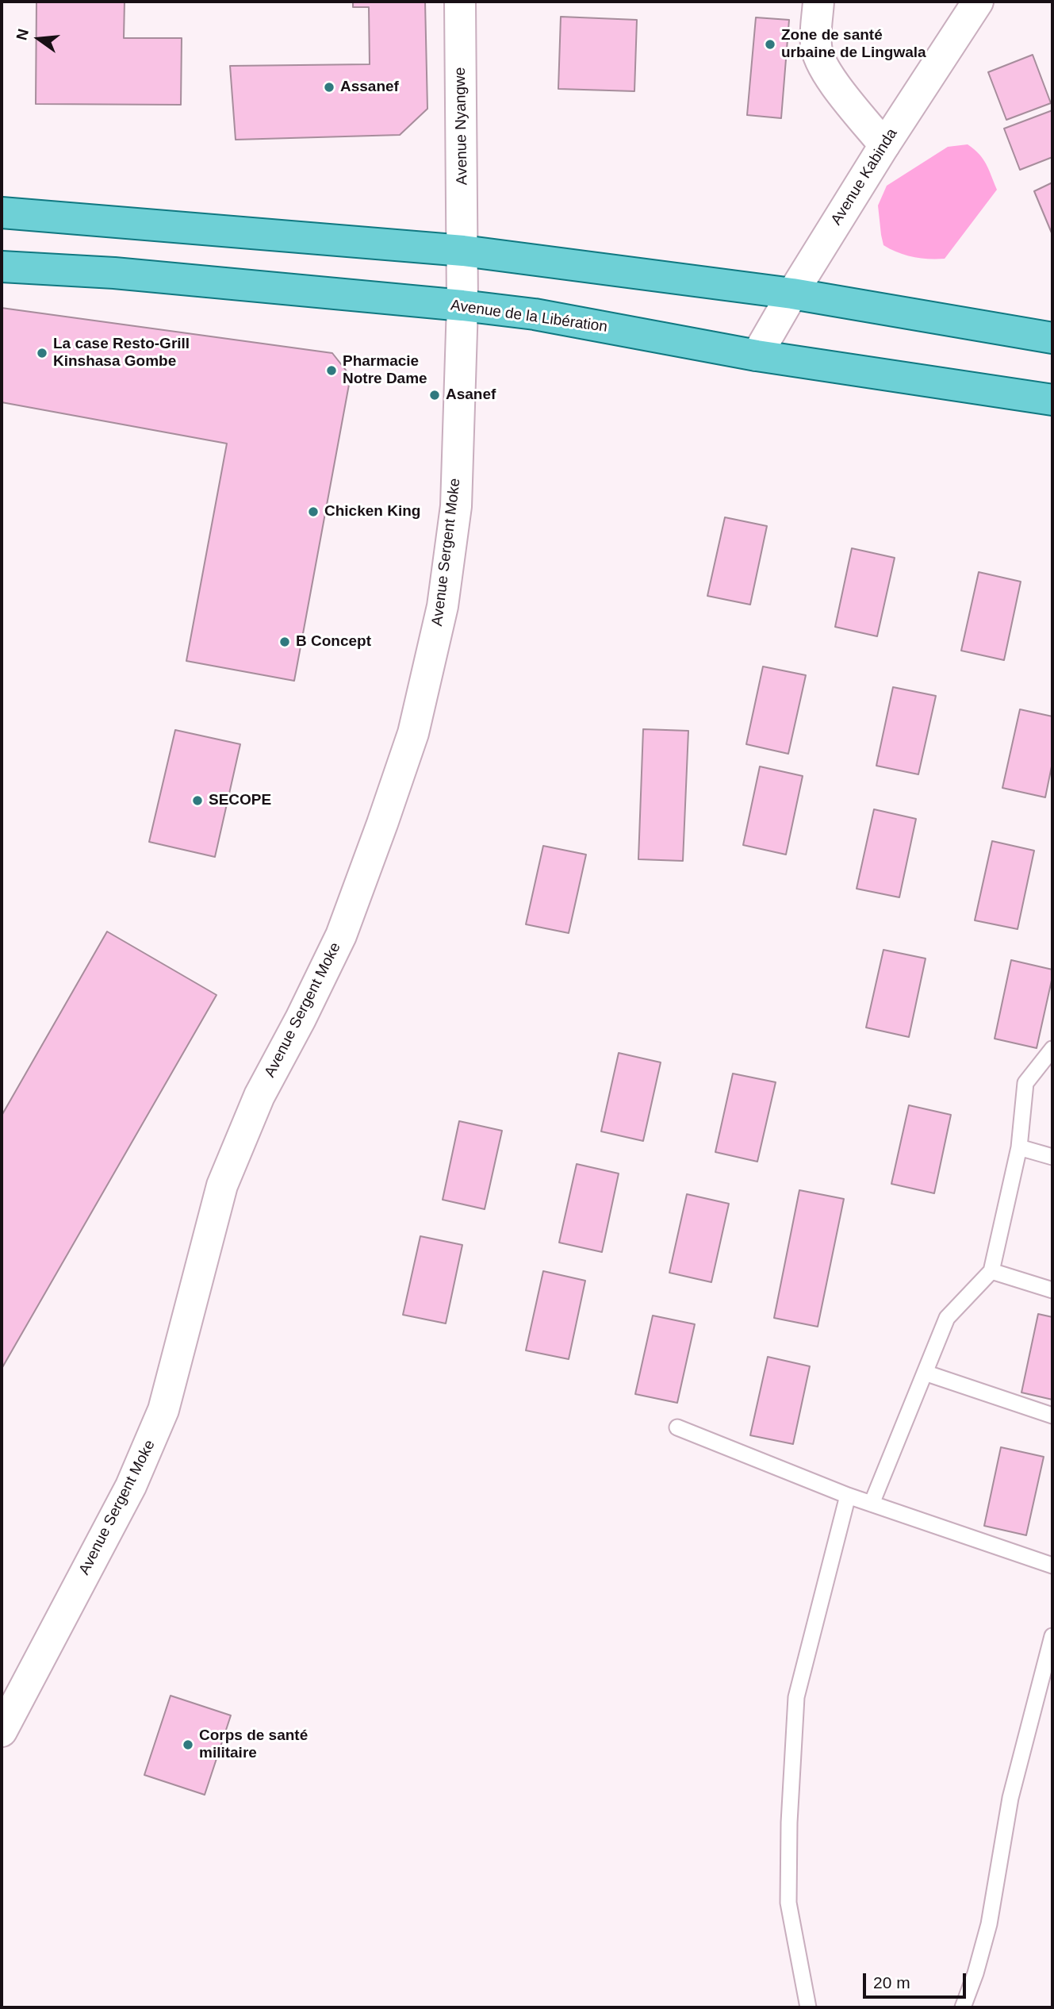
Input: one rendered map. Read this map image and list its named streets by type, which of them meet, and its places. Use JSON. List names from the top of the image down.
{
  "streets": {
    "main road": [
      "Avenue Nyangwe",
      "Avenue Kabinda",
      "Avenue de la Libération",
      "Avenue Sergent Moke"
    ]
  },
  "crossings": [
    ["Avenue Nyangwe", "Avenue Sergent Moke"],
    ["Avenue Kabinda", "Avenue de la Libération"],
    ["Avenue de la Libération", "Avenue Sergent Moke"]
  ],
  "places": [
    "Zone de santé urbaine de Lingwala",
    "Assanef",
    "La case Resto-Grill Kinshasa Gombe",
    "Pharmacie Notre Dame",
    "Asanef",
    "Chicken King",
    "B Concept",
    "SECOPE",
    "Corps de santé militaire"
  ],
  "scale_bar": "20 m",
  "north": "left"
}
